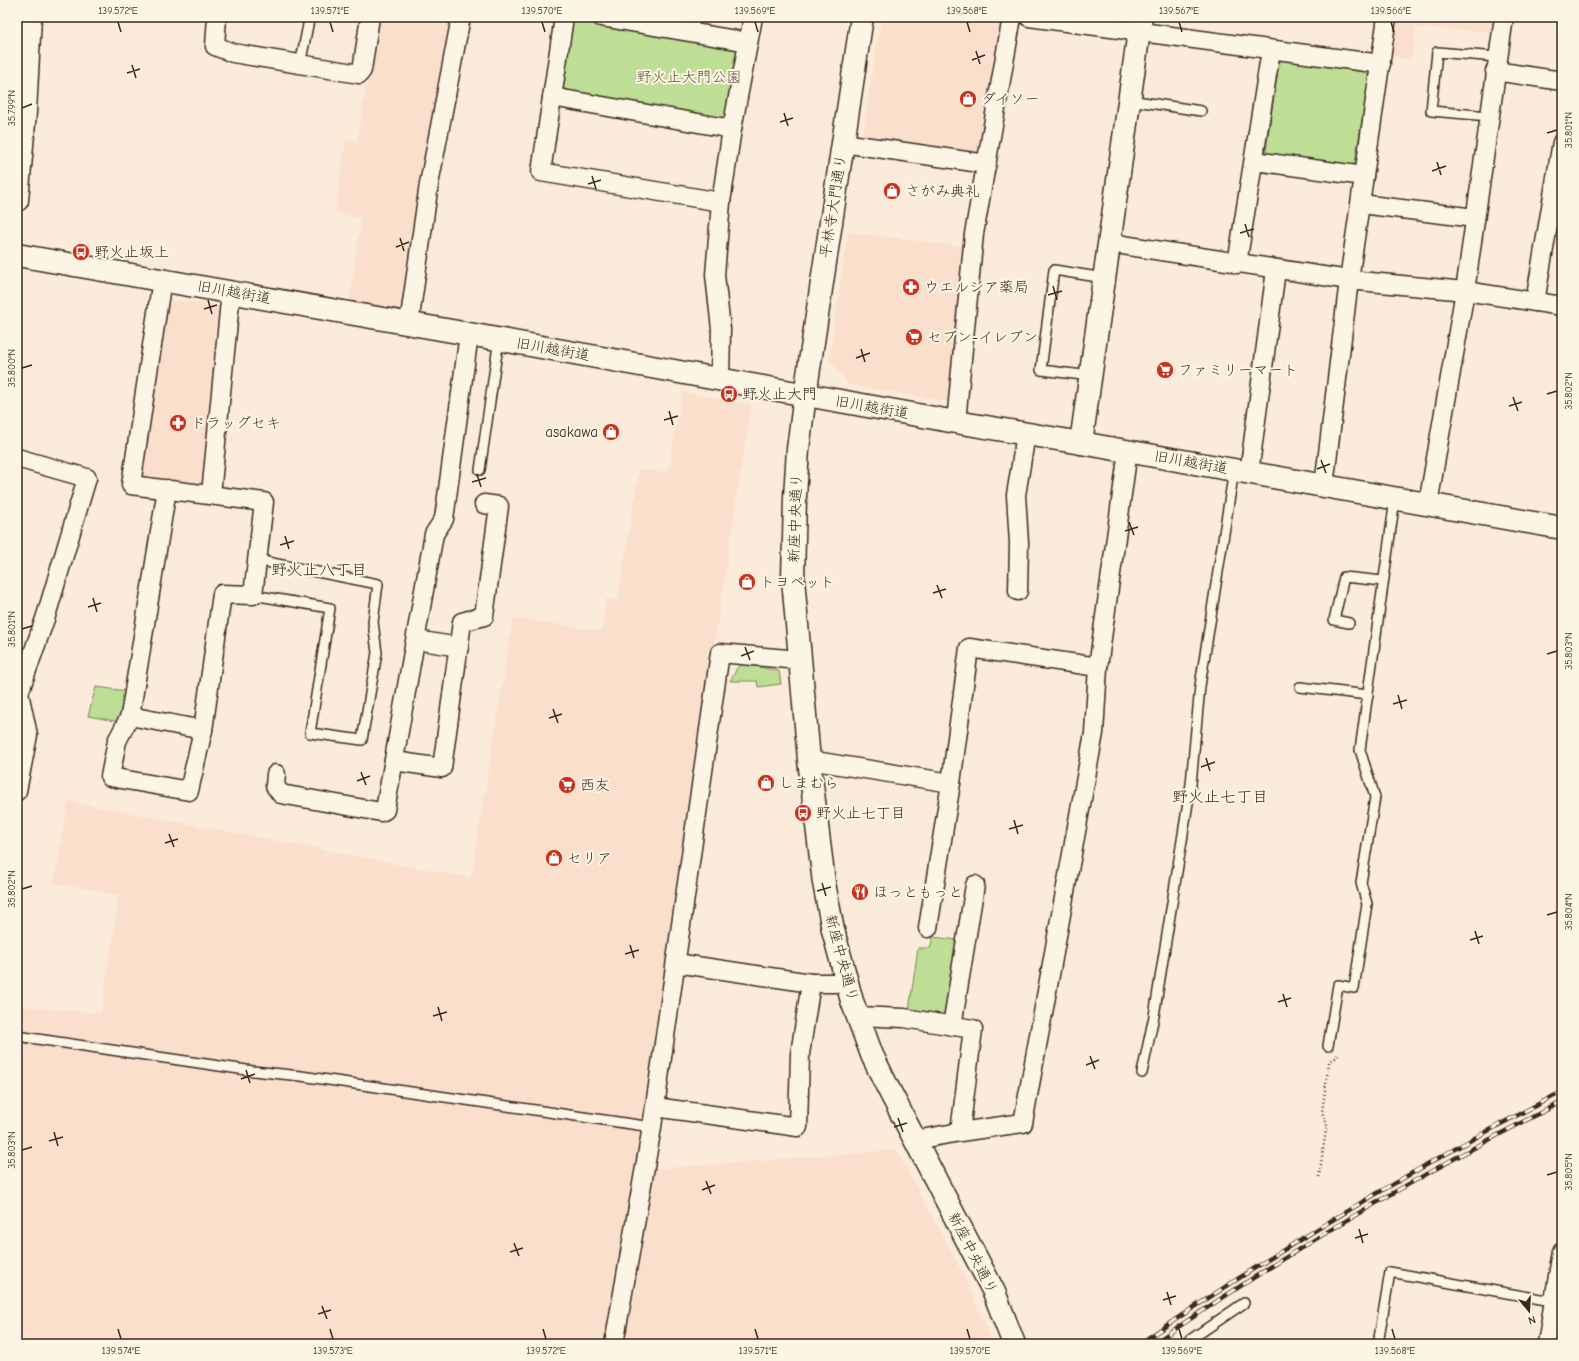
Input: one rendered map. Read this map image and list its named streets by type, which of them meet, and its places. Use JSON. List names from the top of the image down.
{
  "streets": {
    "street": ["平林寺大門通り", "旧川越街道", "新座中央通り"]
  },
  "crossings": [
    ["平林寺大門通り", "旧川越街道"],
    ["平林寺大門通り", "新座中央通り"],
    ["旧川越街道", "新座中央通り"]
  ],
  "districts": ["野火止八丁目", "野火止七丁目"],
  "parks": ["野火止大門公園"],
  "places": {
    "shop": [
      "ダイソー",
      "さがみ典礼",
      "asakawa",
      "トヨペット",
      "しまむら",
      "セリア"
    ],
    "bus stop": ["野火止坂上", "野火止大門", "野火止七丁目"],
    "pharmacy": ["ウエルシア薬局", "ドラッグセキ"],
    "supermarket": ["セブン-イレブン", "ファミリーマート", "西友"],
    "restaurant": ["ほっともっと"]
  },
  "north": "bottom",
  "coordinates": [
    "139.572°E",
    "139.571°E",
    "139.570°E",
    "139.569°E",
    "139.568°E",
    "139.567°E",
    "139.566°E",
    "35.799°N",
    "35.801°N",
    "35.800°N",
    "35.802°N",
    "35.803°N",
    "35.804°N",
    "35.805°N",
    "139.574°E",
    "139.573°E"
  ]
}
